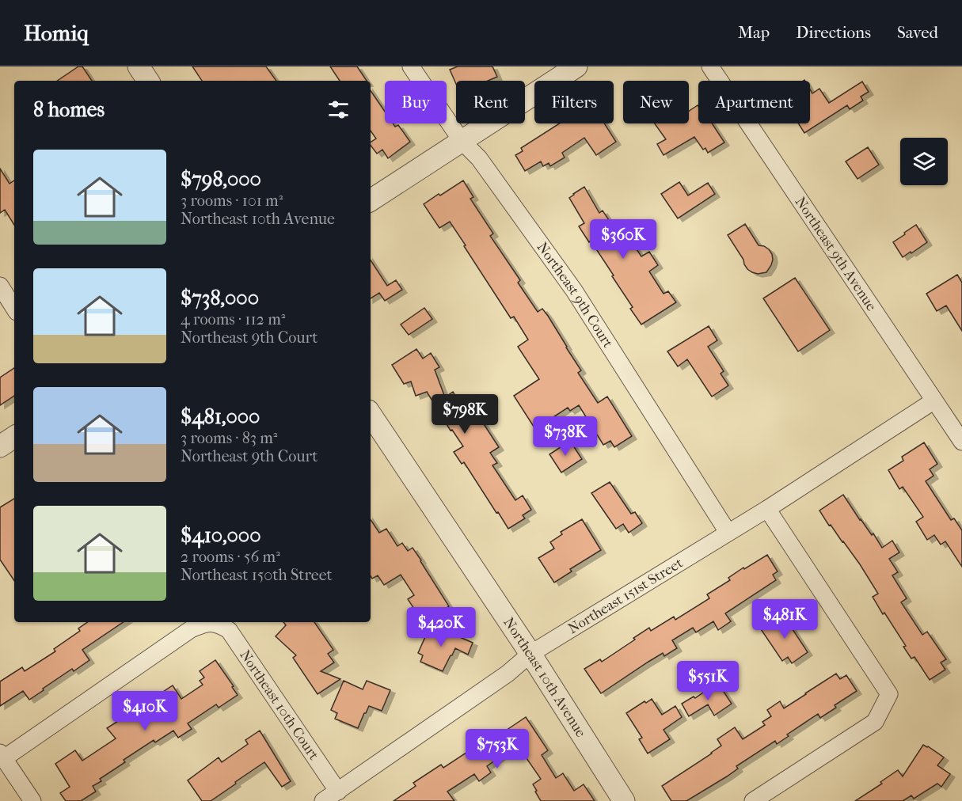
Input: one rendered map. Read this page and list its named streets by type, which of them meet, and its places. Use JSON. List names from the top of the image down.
{
  "streets": {
    "street": [
      "Northeast 9th Avenue",
      "Northeast 9th Court",
      "Northeast 151st Street",
      "Northeast 10th Avenue",
      "Northeast 10th Court"
    ]
  },
  "crossings": [
    ["Northeast 9th Avenue", "Northeast 151st Street"],
    ["Northeast 9th Court", "Northeast 151st Street"],
    ["Northeast 151st Street", "Northeast 10th Avenue"],
    ["Northeast 151st Street", "Northeast 10th Court"]
  ],
  "page": {
    "header": "Homiq",
    "nav": ["Map", "Directions", "Saved"],
    "chip": [
      "Buy",
      "Rent",
      "Filters",
      "New",
      "Apartment"
    ],
    "heading": "8 homes",
    "list": [
      {
        "name": "$798,000",
        "note": "3 rooms · 101 m² · Northeast 10th Avenue"
      },
      {
        "name": "$738,000",
        "note": "4 rooms · 112 m² · Northeast 9th Court"
      },
      {
        "name": "$481,000",
        "note": "3 rooms · 83 m² · Northeast 9th Court"
      },
      {
        "name": "$410,000",
        "note": "2 rooms · 56 m² · Northeast 150th Street"
      }
    ],
    "price": [
      "$360K",
      "$798K",
      "$738K",
      "$481K",
      "$420K",
      "$551K",
      "$410K",
      "$753K"
    ]
  }
}
